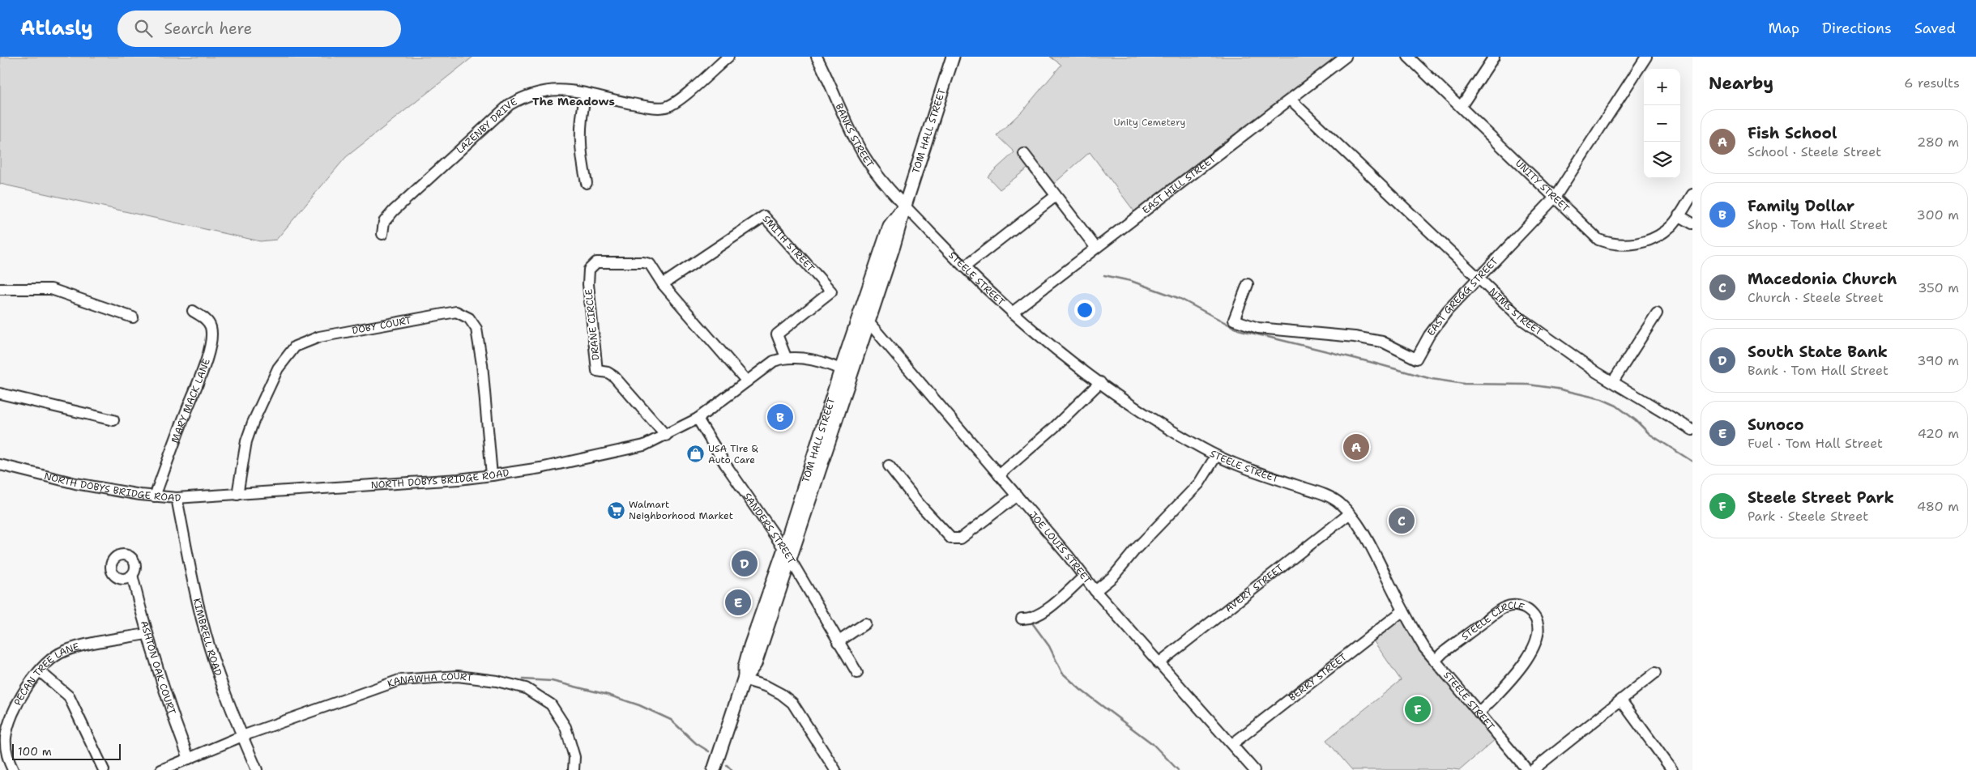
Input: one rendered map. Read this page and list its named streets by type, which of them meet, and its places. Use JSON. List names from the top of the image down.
{
  "streets": {
    "main road": ["TOM HALL STREET"],
    "street": [
      "LAZENBY DRIVE",
      "BANKS STREET",
      "EAST HILL STREET",
      "UNITY STREET",
      "SMITH STREET",
      "STEELE STREET",
      "EAST GREGG STREET",
      "NIMS STREET",
      "DRANE CIRCLE",
      "DOBY COURT",
      "MARY MACK LANE",
      "NORTH DOBYS BRIDGE ROAD",
      "SANDERS STREET",
      "JOE LOUIS STREET",
      "AVERY STREET",
      "STEELE CIRCLE",
      "KIMBRELL ROAD",
      "ASHTON OAK COURT",
      "BERRY STREET",
      "PECAN TREE LANE",
      "KANAWHA COURT"
    ]
  },
  "crossings": [
    ["TOM HALL STREET", "BANKS STREET"],
    ["TOM HALL STREET", "STEELE STREET"],
    ["TOM HALL STREET", "SANDERS STREET"],
    ["TOM HALL STREET", "JOE LOUIS STREET"],
    ["BANKS STREET", "STEELE STREET"],
    ["EAST HILL STREET", "STEELE STREET"],
    ["EAST HILL STREET", "NIMS STREET"],
    ["UNITY STREET", "EAST GREGG STREET"],
    ["SMITH STREET", "DRANE CIRCLE"],
    ["SMITH STREET", "NORTH DOBYS BRIDGE ROAD"],
    ["STEELE STREET", "AVERY STREET"],
    ["STEELE STREET", "STEELE CIRCLE"],
    ["STEELE STREET", "BERRY STREET"],
    ["EAST GREGG STREET", "NIMS STREET"],
    ["DRANE CIRCLE", "NORTH DOBYS BRIDGE ROAD"],
    ["DOBY COURT", "NORTH DOBYS BRIDGE ROAD"],
    ["MARY MACK LANE", "NORTH DOBYS BRIDGE ROAD"],
    ["NORTH DOBYS BRIDGE ROAD", "SANDERS STREET"],
    ["NORTH DOBYS BRIDGE ROAD", "KIMBRELL ROAD"],
    ["JOE LOUIS STREET", "AVERY STREET"],
    ["JOE LOUIS STREET", "BERRY STREET"],
    ["KIMBRELL ROAD", "KANAWHA COURT"],
    ["ASHTON OAK COURT", "PECAN TREE LANE"],
    ["ASHTON OAK COURT", "KANAWHA COURT"]
  ],
  "districts": ["The Meadows"],
  "parks": ["Unity Cemetery"],
  "places": {
    "shop": ["USA Tire & Auto Care"],
    "supermarket": ["Walmart Neighborhood Market"]
  },
  "scale_bar": "100 m",
  "page": {
    "header": "Atlasly",
    "search": "Search here",
    "nav": ["Map", "Directions", "Saved"],
    "heading": ["Nearby", "6 results"],
    "map_buttons": ["+", "−"],
    "list": [
      {
        "mark": "A",
        "name": "Fish School",
        "note": "School · Steele Street",
        "value": "280 m"
      },
      {
        "mark": "B",
        "name": "Family Dollar",
        "note": "Shop · Tom Hall Street",
        "value": "300 m"
      },
      {
        "mark": "C",
        "name": "Macedonia Church",
        "note": "Church · Steele Street",
        "value": "350 m"
      },
      {
        "mark": "D",
        "name": "South State Bank",
        "note": "Bank · Tom Hall Street",
        "value": "390 m"
      },
      {
        "mark": "E",
        "name": "Sunoco",
        "note": "Fuel · Tom Hall Street",
        "value": "420 m"
      },
      {
        "mark": "F",
        "name": "Steele Street Park",
        "note": "Park · Steele Street",
        "value": "480 m"
      }
    ],
    "pins": [
      "B",
      "A",
      "C",
      "D",
      "E",
      "F"
    ],
    "scale": "100 m"
  }
}
